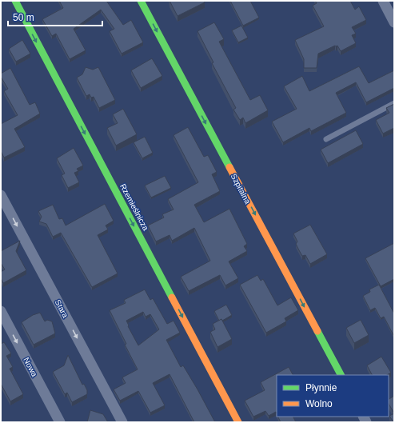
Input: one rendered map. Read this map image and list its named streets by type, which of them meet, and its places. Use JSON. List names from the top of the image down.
{
  "streets": {
    "street": [
      "Szpitalna",
      "Rzemieślnicza",
      "Stara",
      "Nowa"
    ]
  },
  "one_way": [
    "Szpitalna",
    "Rzemieślnicza",
    "Stara",
    "Nowa"
  ],
  "legend": ["Płynnie", "Wolno"],
  "scale_bar": "50 m"
}
